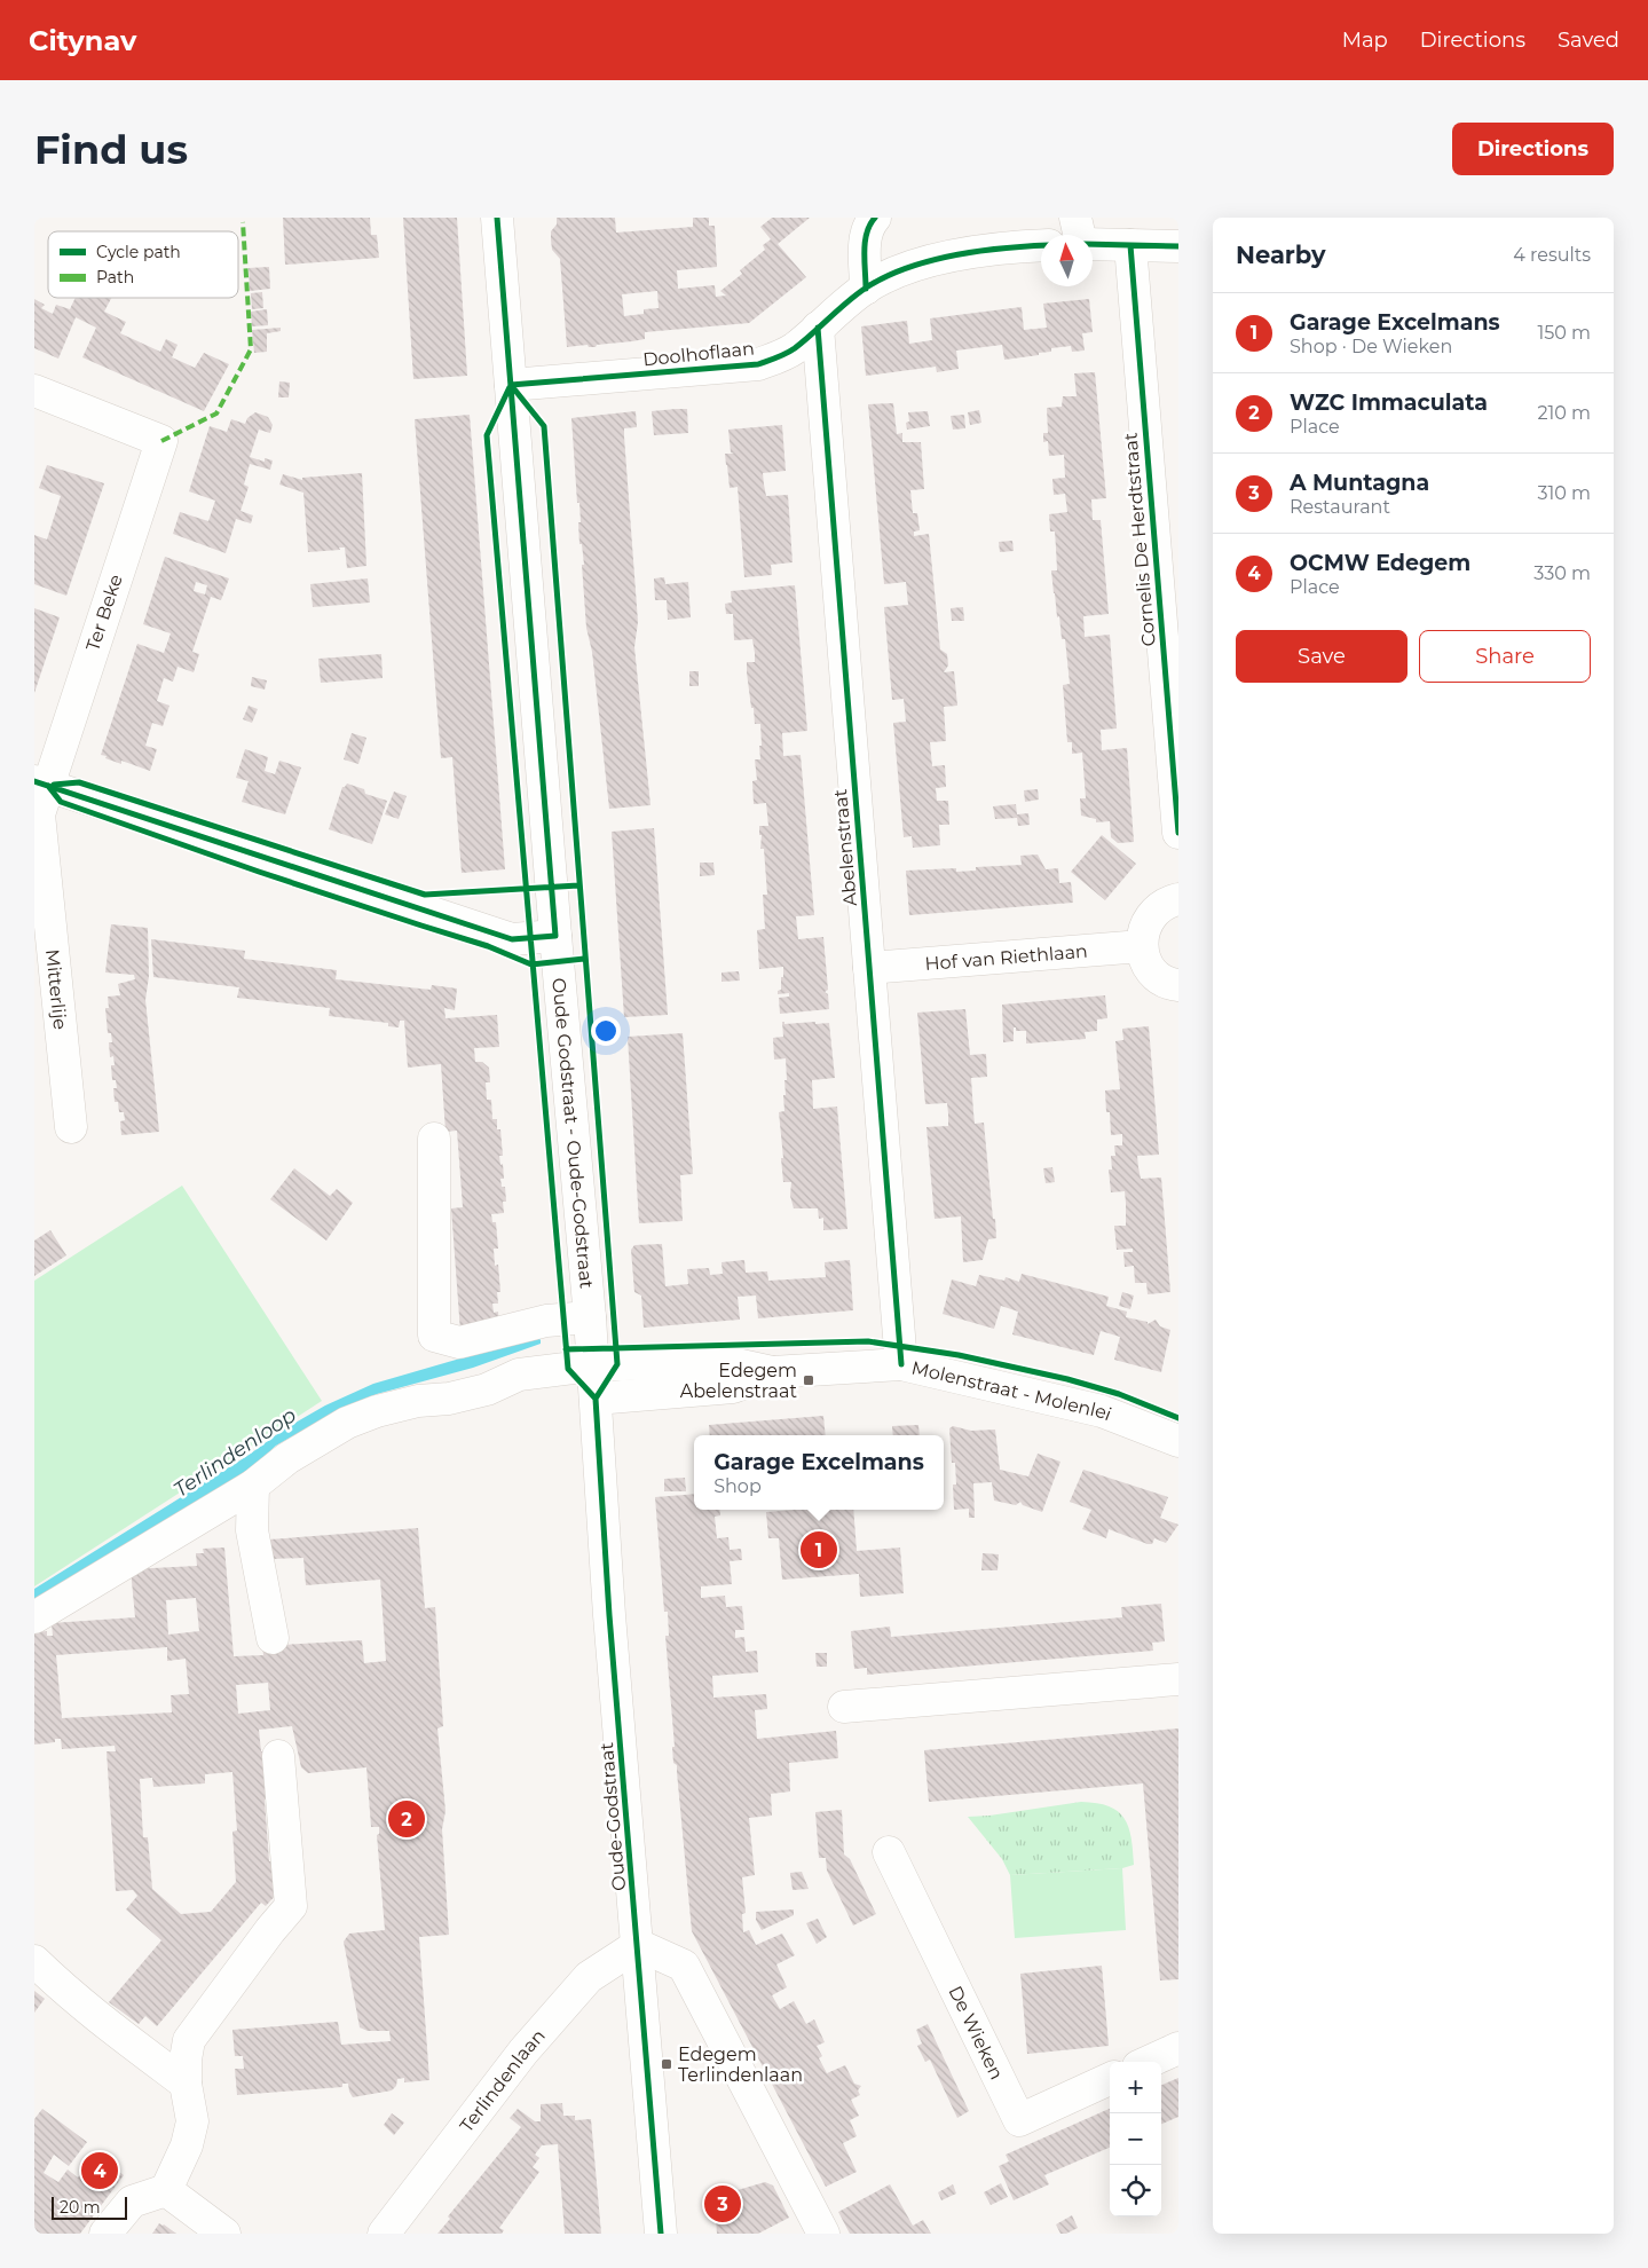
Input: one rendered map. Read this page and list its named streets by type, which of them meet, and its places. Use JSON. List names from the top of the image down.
{
  "streets": {
    "street": [
      "Doolhoflaan",
      "Cornelis De Herdtstraat",
      "Ter Beke",
      "Abelenstraat",
      "Hof van Riethlaan",
      "Mitterlije",
      "Oude Godstraat - Oude-Godstraat",
      "Molenstraat - Molenlei",
      "Oude-Godstraat",
      "De Wieken",
      "Terlindenlaan"
    ]
  },
  "crossings": [
    ["Doolhoflaan", "Abelenstraat"],
    ["Doolhoflaan", "Oude Godstraat - Oude-Godstraat"],
    ["Ter Beke", "Mitterlije"],
    ["Abelenstraat", "Hof van Riethlaan"],
    ["Abelenstraat", "Molenstraat - Molenlei"],
    ["Oude Godstraat - Oude-Godstraat", "Oude-Godstraat"],
    ["Oude-Godstraat", "Terlindenlaan"]
  ],
  "water": ["Terlindenloop"],
  "places": {
    "transit": ["Edegem Abelenstraat", "Edegem Terlindenlaan"]
  },
  "legend": ["Cycle path", "Path"],
  "scale_bar": "20 m",
  "north": "top",
  "page": {
    "header": "Citynav",
    "nav": ["Map", "Directions", "Saved"],
    "buttons": [
      "Directions",
      ["Save", "Share"]
    ],
    "title": "Find us",
    "heading": ["Nearby", "4 results"],
    "list": [
      {
        "mark": "1",
        "name": "Garage Excelmans",
        "note": "Shop · De Wieken",
        "value": "150 m"
      },
      {
        "mark": "2",
        "name": "WZC Immaculata",
        "note": "Place",
        "value": "210 m"
      },
      {
        "mark": "3",
        "name": "A Muntagna",
        "note": "Restaurant",
        "value": "310 m"
      },
      {
        "mark": "4",
        "name": "OCMW Edegem",
        "note": "Place",
        "value": "330 m"
      }
    ],
    "popup": ["Garage Excelmans", "Shop"],
    "pins": [
      "1",
      "2",
      "4",
      "3"
    ],
    "map_buttons": ["+", "−"],
    "scale": "20 m"
  }
}
